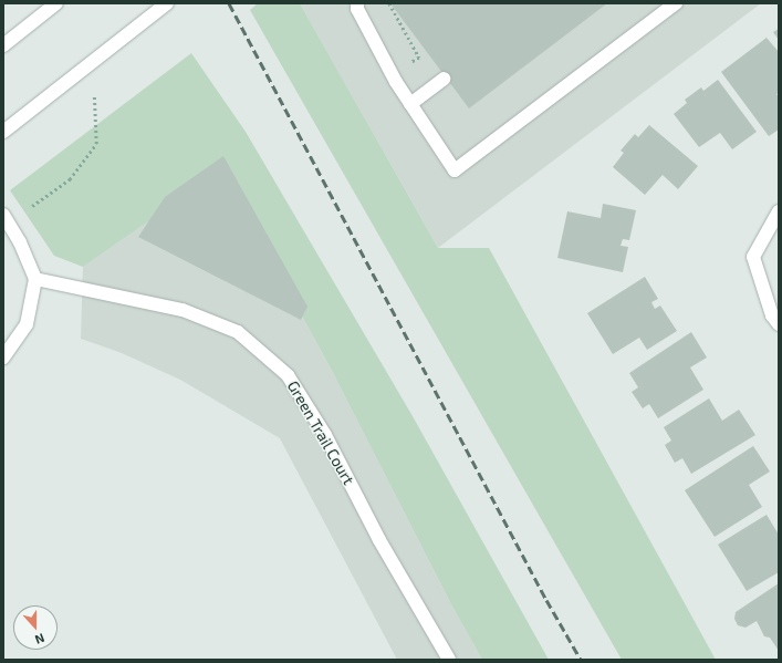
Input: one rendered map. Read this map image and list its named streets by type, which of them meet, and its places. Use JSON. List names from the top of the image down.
{
  "streets": {
    "street": ["Green Trail Court"]
  },
  "north": "bottom"
}
